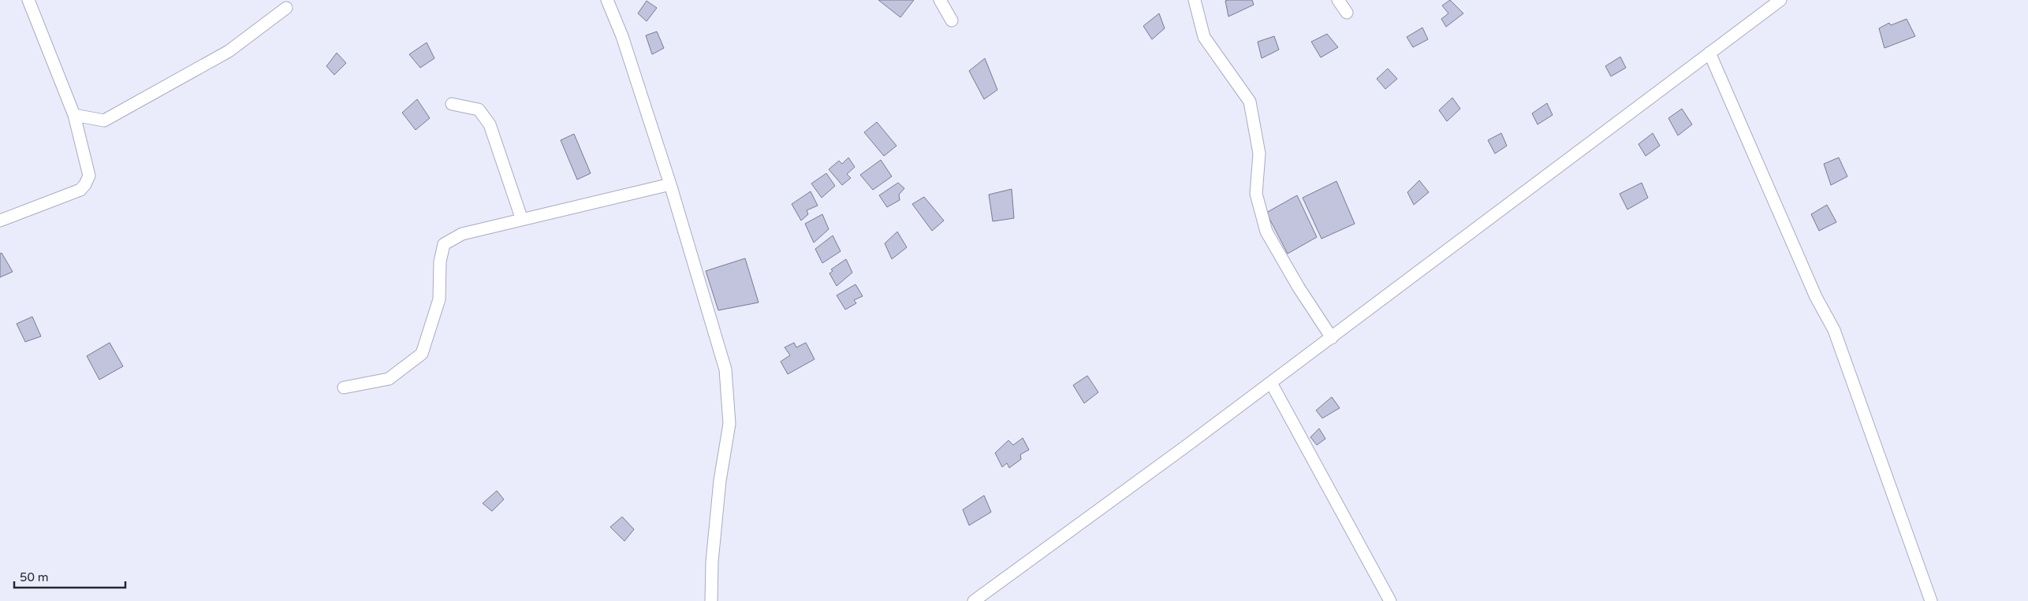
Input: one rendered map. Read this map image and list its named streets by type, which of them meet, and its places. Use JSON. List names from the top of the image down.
{
  "scale_bar": "50 m"
}
